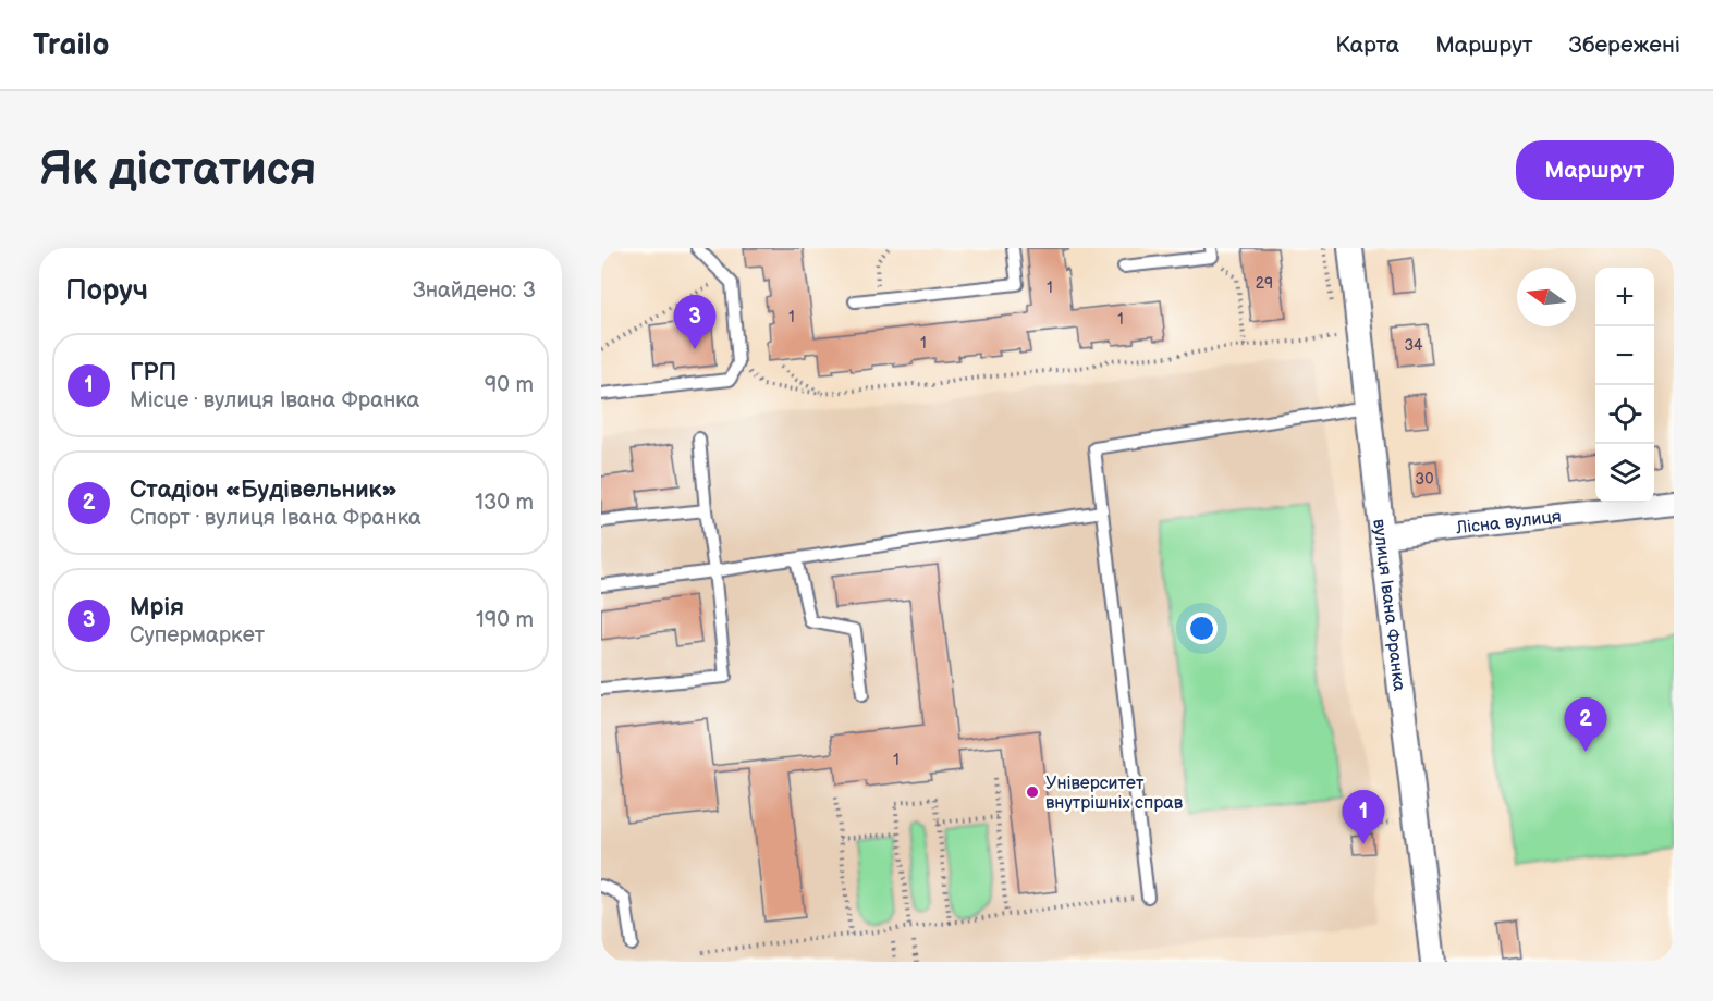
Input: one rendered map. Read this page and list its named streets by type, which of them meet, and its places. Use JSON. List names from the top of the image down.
{
  "streets": {
    "street": ["Лісна вулиця", "вулиця Івана Франка"]
  },
  "crossings": [
    ["Лісна вулиця", "вулиця Івана Франка"]
  ],
  "places": ["Університет внутрішніх справ"],
  "house_numbers": [
    "29",
    "1",
    "1",
    "1",
    "1",
    "34",
    "30",
    "1"
  ],
  "north": "left",
  "page": {
    "header": "Trailo",
    "nav": ["Карта", "Маршрут", "Збережені"],
    "buttons": "Маршрут",
    "title": "Як дістатися",
    "heading": ["Поруч", "Знайдено: 3"],
    "map_buttons": ["+", "−"],
    "pins": ["3", "2", "1"],
    "list": [
      {
        "mark": "1",
        "name": "ГРП",
        "note": "Місце · вулиця Івана Франка",
        "value": "90 m"
      },
      {
        "mark": "2",
        "name": "Стадіон «Будівельник»",
        "note": "Спорт · вулиця Івана Франка",
        "value": "130 m"
      },
      {
        "mark": "3",
        "name": "Мрія",
        "note": "Супермаркет",
        "value": "190 m"
      }
    ]
  }
}
